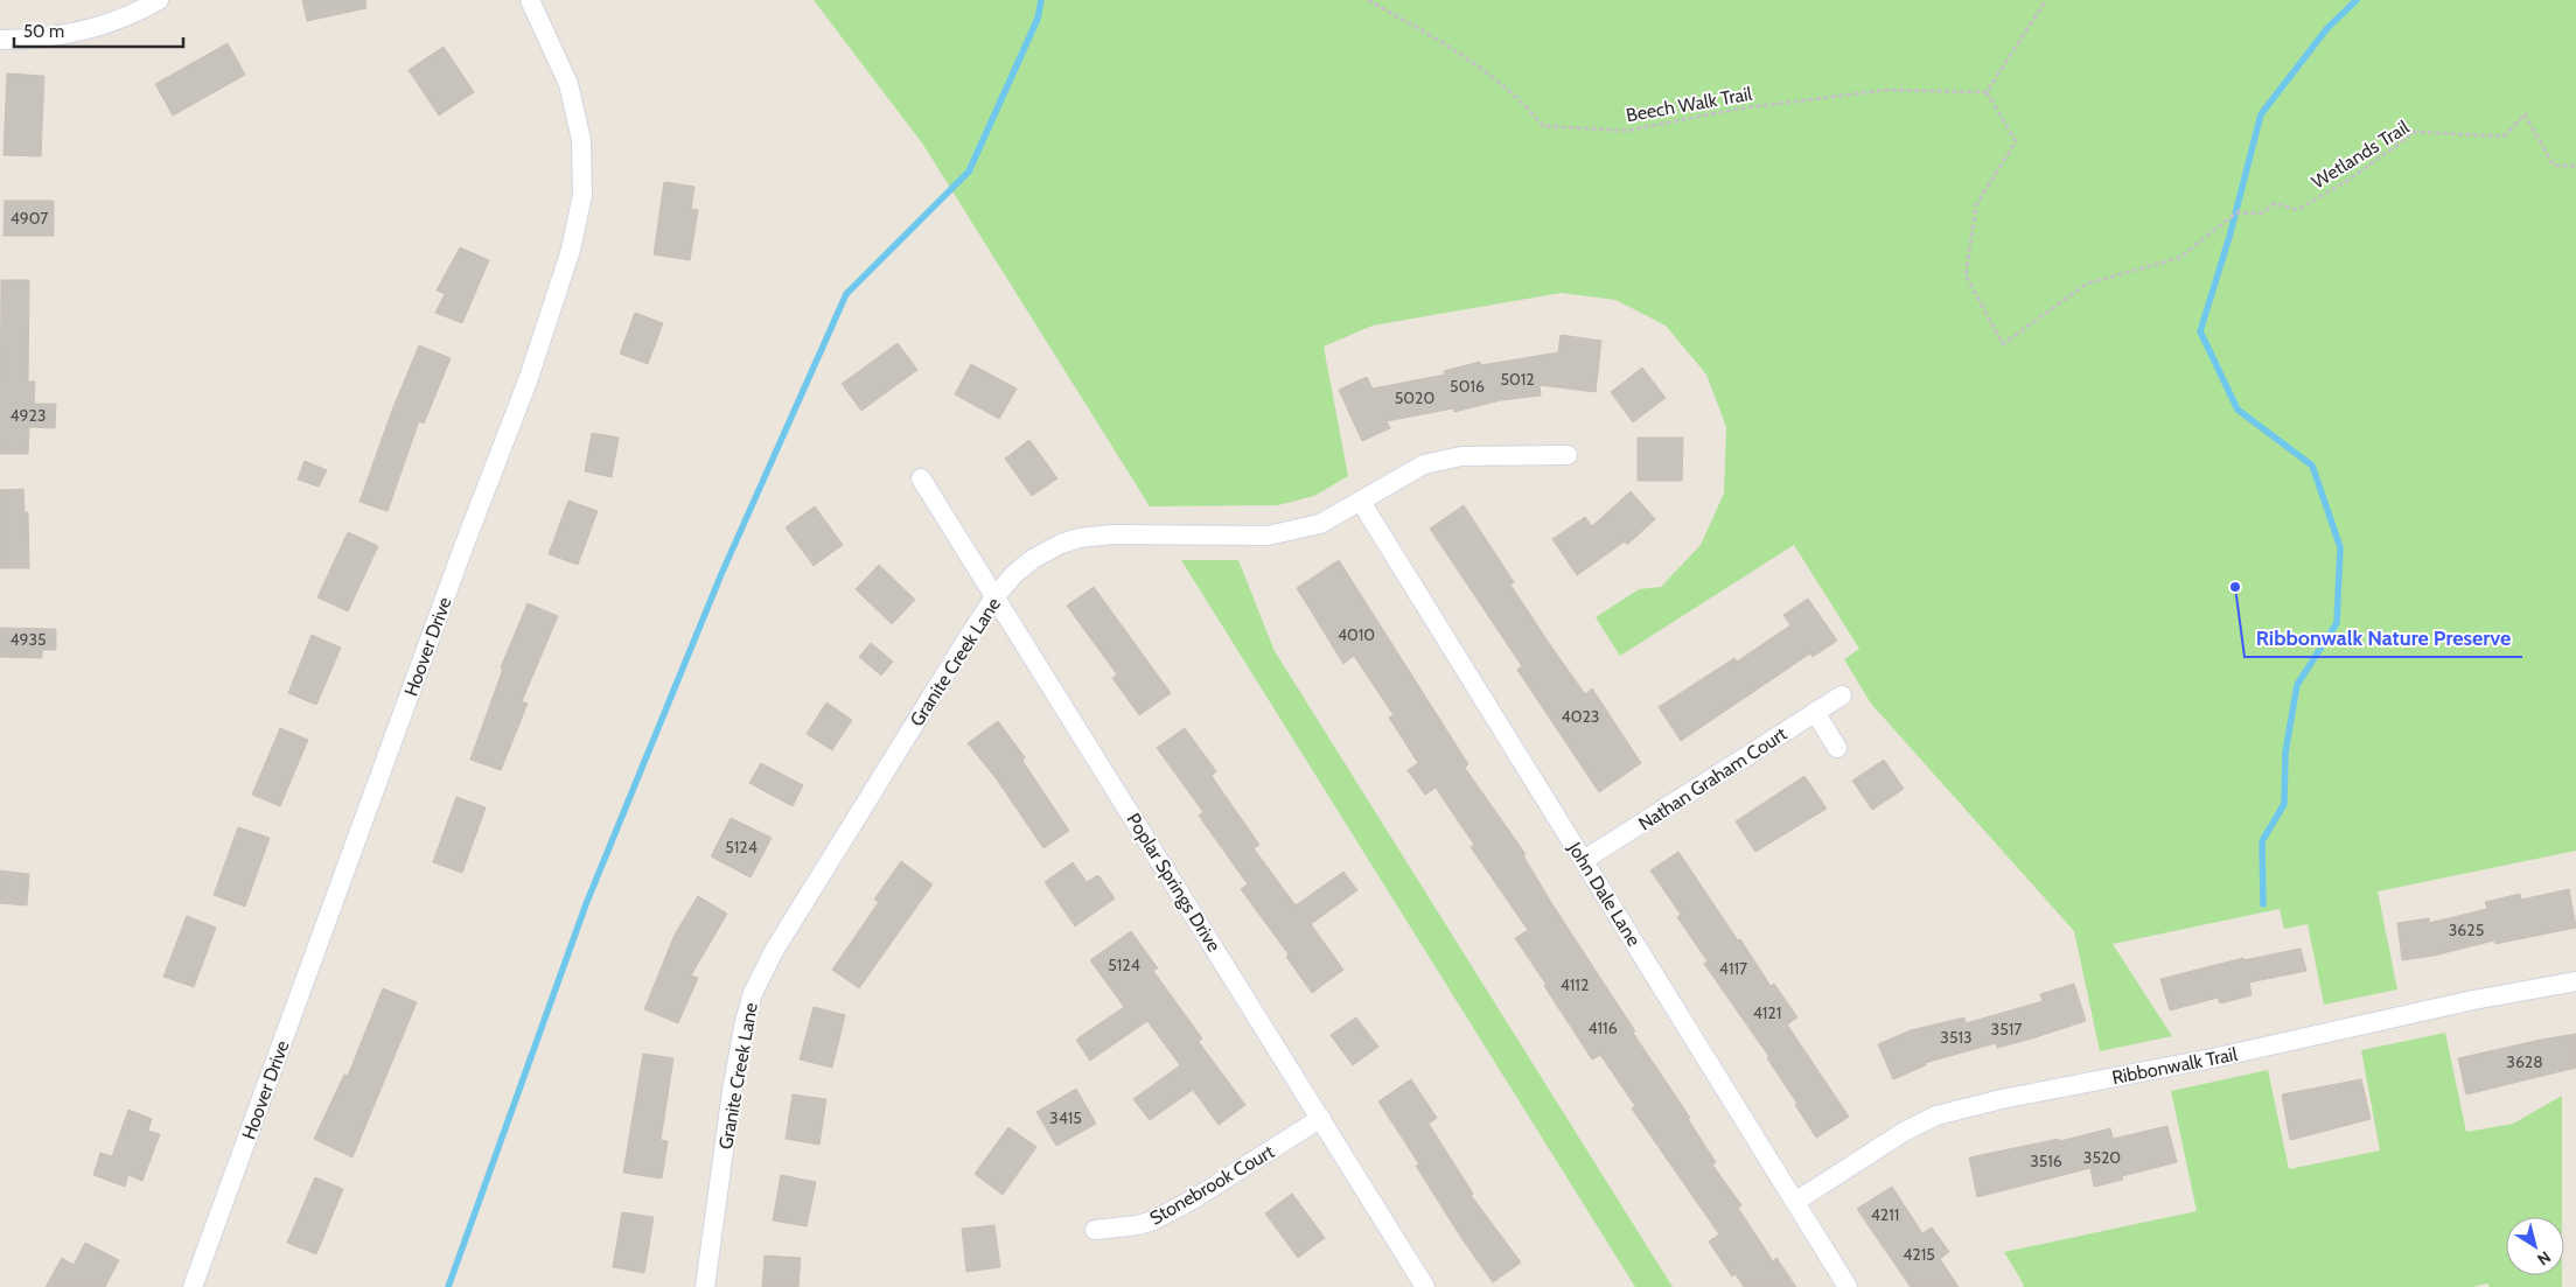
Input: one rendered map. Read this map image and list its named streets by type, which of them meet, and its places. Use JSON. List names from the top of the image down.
{
  "streets": {
    "street": [
      "Hoover Drive",
      "Granite Creek Lane",
      "Nathan Graham Court",
      "Poplar Springs Drive",
      "John Dale Lane",
      "Ribbonwalk Trail",
      "Stonebrook Court"
    ],
    "path": ["Beech Walk Trail", "Wetlands Trail"]
  },
  "crossings": [
    ["Beech Walk Trail", "Wetlands Trail"],
    ["Granite Creek Lane", "Poplar Springs Drive"],
    ["Granite Creek Lane", "John Dale Lane"],
    ["Nathan Graham Court", "John Dale Lane"],
    ["Poplar Springs Drive", "Stonebrook Court"],
    ["John Dale Lane", "Ribbonwalk Trail"]
  ],
  "places": ["Ribbonwalk Nature Preserve"],
  "house_numbers": [
    "4907",
    "5012",
    "5016",
    "5020",
    "4923",
    "4010",
    "4935",
    "4023",
    "5124",
    "3625",
    "5124",
    "4117",
    "4112",
    "4121",
    "4116",
    "3517",
    "3513",
    "3628",
    "3415",
    "3520",
    "3516",
    "4211",
    "4215"
  ],
  "scale_bar": "50 m",
  "north": "bottom right"
}
